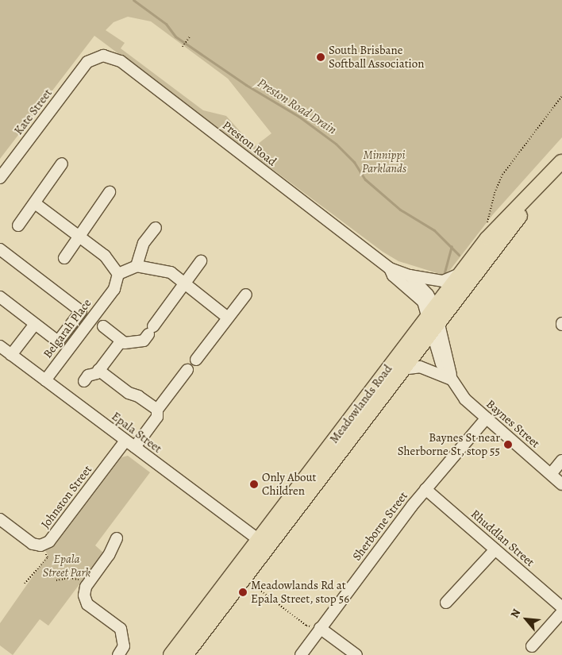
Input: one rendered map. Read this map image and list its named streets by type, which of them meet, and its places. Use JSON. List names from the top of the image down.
{
  "streets": {
    "main road": ["Meadowlands Road"],
    "street": [
      "Kate Street",
      "Preston Road",
      "Belgarah Place",
      "Baynes Street",
      "Epala Street",
      "Johnston Street",
      "Sherborne Street",
      "Rhuddlan Street"
    ]
  },
  "crossings": [
    ["Kate Street", "Preston Road"],
    ["Preston Road", "Meadowlands Road"],
    ["Preston Road", "Baynes Street"],
    ["Belgarah Place", "Epala Street"],
    ["Meadowlands Road", "Baynes Street"],
    ["Meadowlands Road", "Epala Street"],
    ["Baynes Street", "Sherborne Street"],
    ["Epala Street", "Johnston Street"],
    ["Sherborne Street", "Rhuddlan Street"]
  ],
  "water": ["Preston Road Drain"],
  "parks": ["Minnippi Parklands", "Epala Street Park"],
  "places": [
    "South Brisbane Softball Association",
    "Baynes St near Sherborne St, stop 55",
    "Only About Children",
    "Meadowlands Rd at Epala Street, stop 56"
  ],
  "north": "top left"
}
